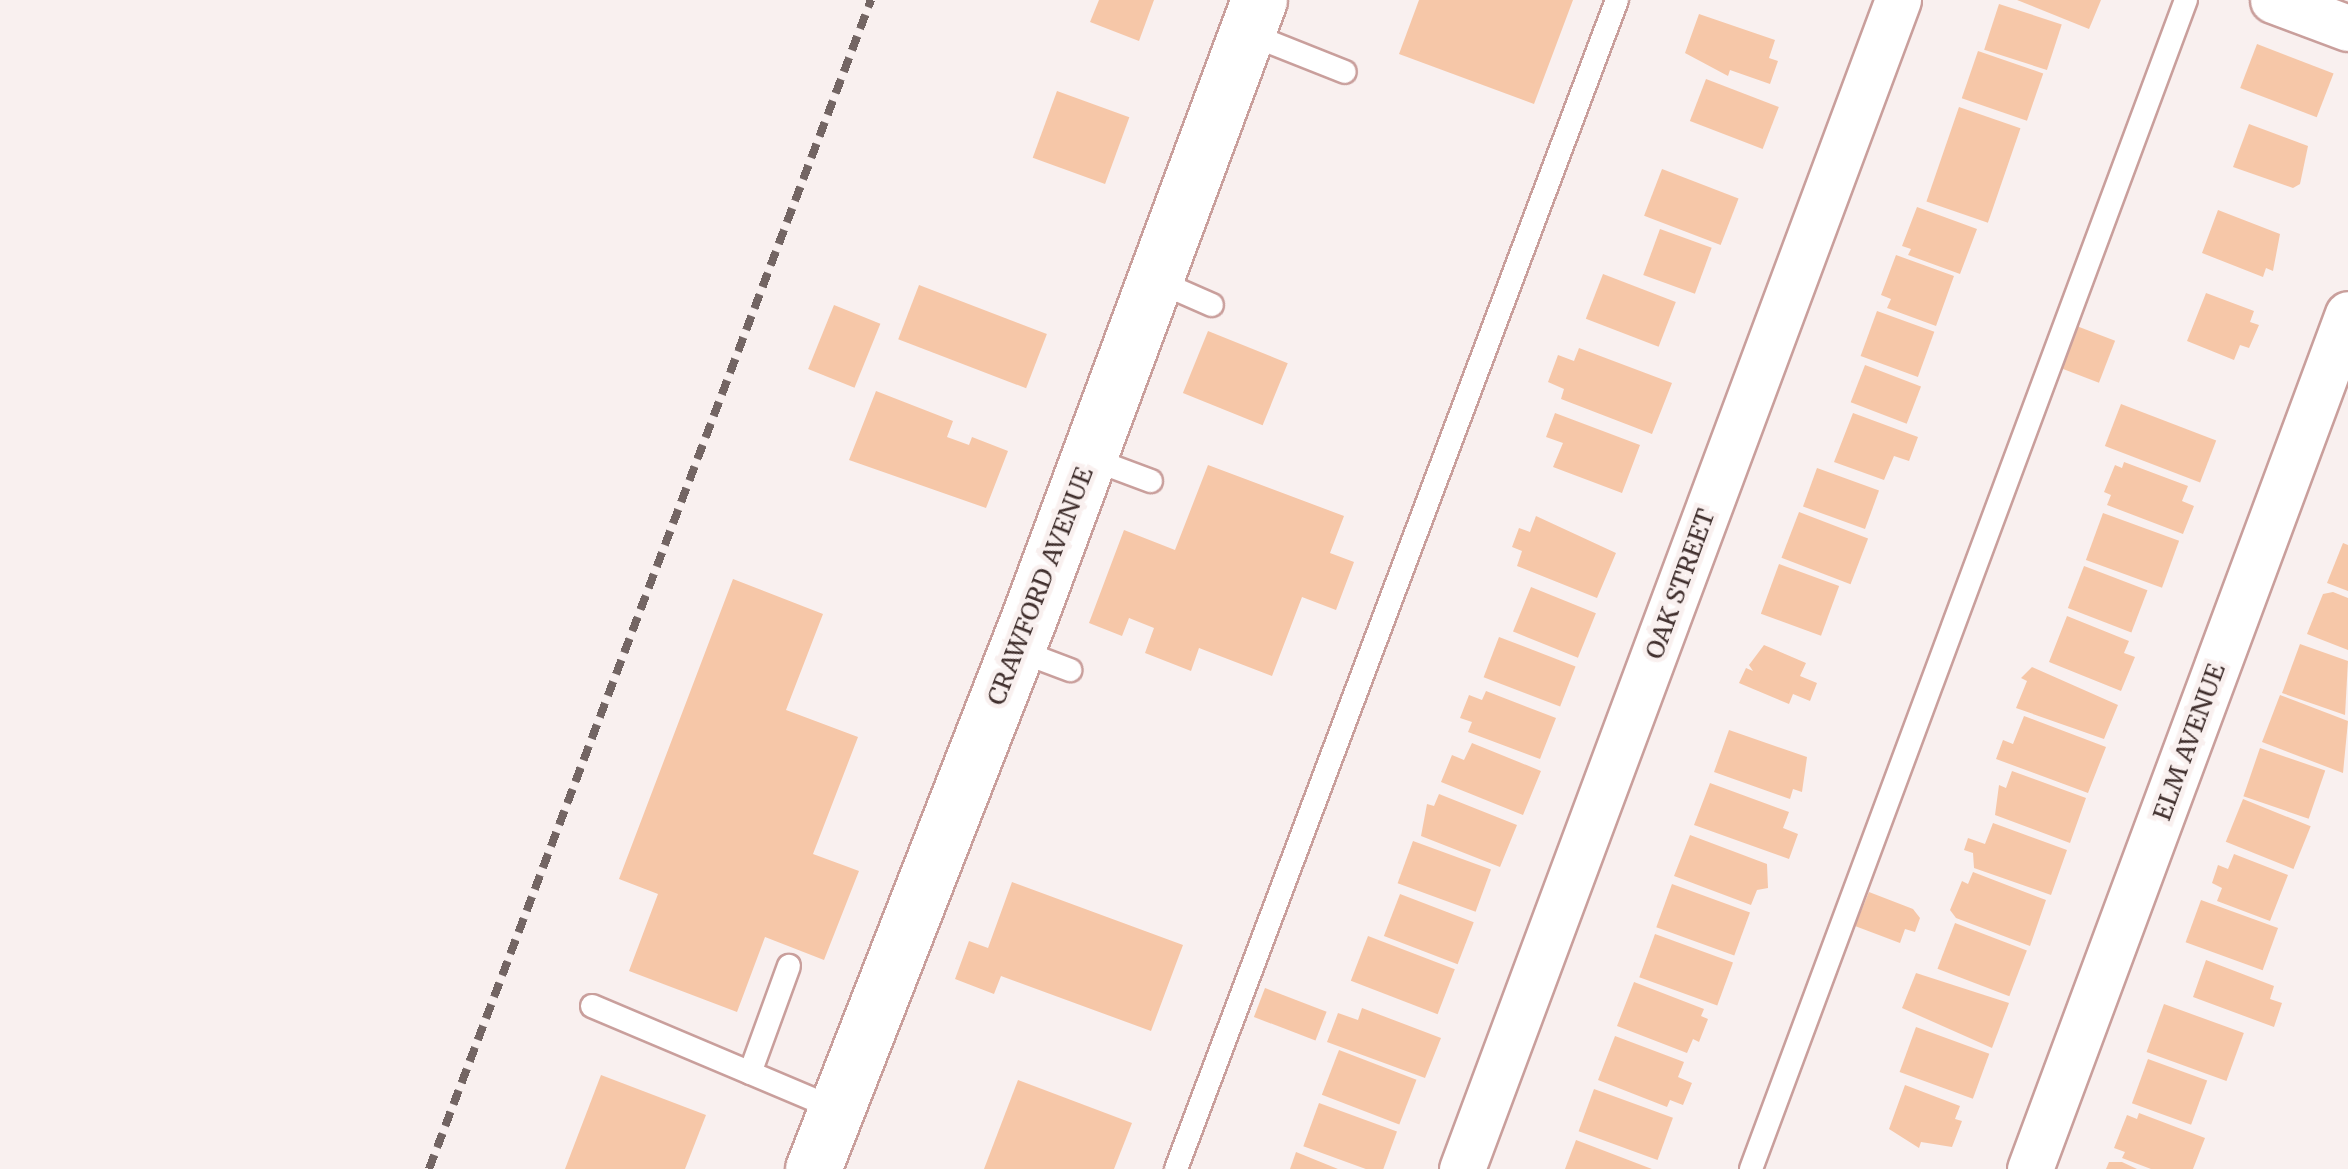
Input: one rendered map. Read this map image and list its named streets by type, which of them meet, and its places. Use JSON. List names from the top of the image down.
{
  "streets": {
    "street": ["OAK STREET", "CRAWFORD AVENUE", "ELM AVENUE"]
  }
}
